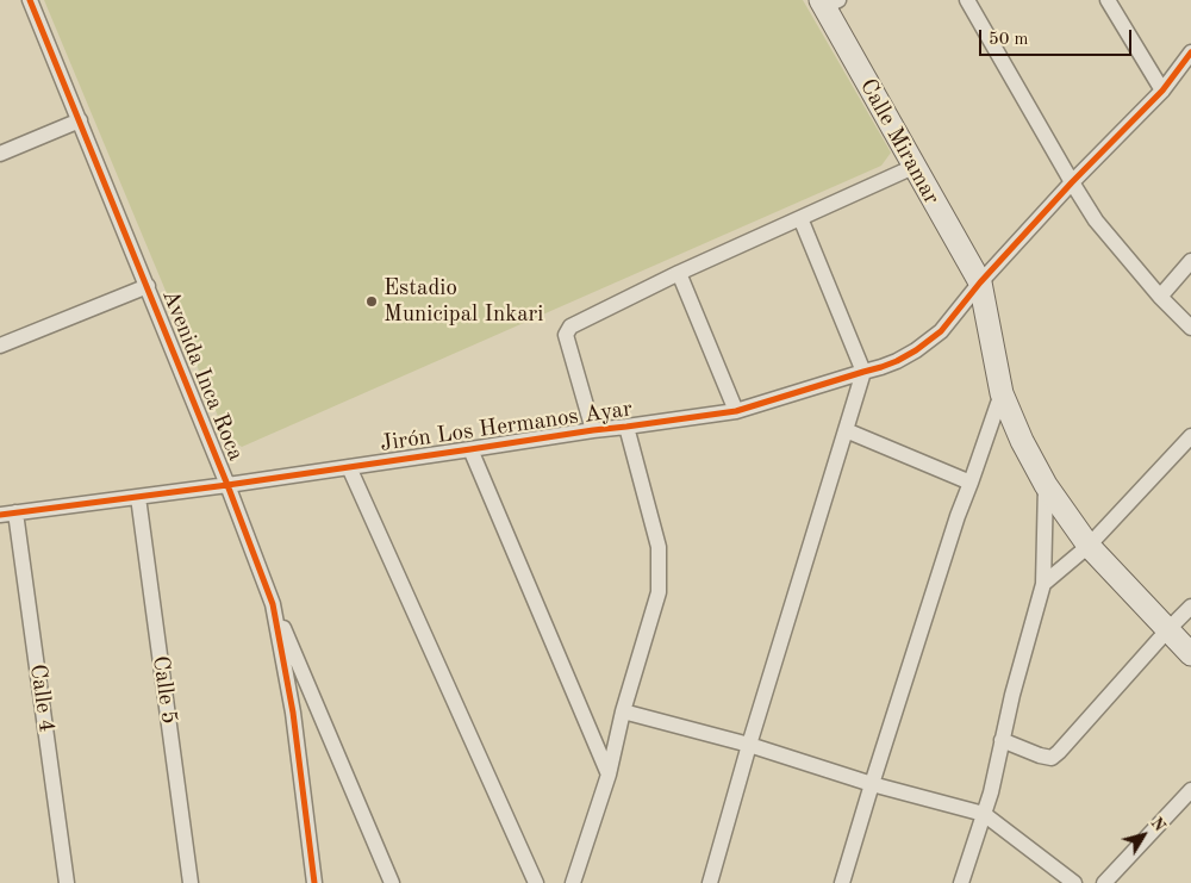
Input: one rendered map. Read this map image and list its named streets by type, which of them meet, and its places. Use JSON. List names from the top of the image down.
{
  "streets": {
    "street": [
      "Calle Miramar",
      "Avenida Inca Roca",
      "Jirón Los Hermanos Ayar",
      "Calle 5",
      "Calle 4"
    ]
  },
  "crossings": [
    ["Calle Miramar", "Jirón Los Hermanos Ayar"],
    ["Avenida Inca Roca", "Jirón Los Hermanos Ayar"],
    ["Jirón Los Hermanos Ayar", "Calle 5"],
    ["Jirón Los Hermanos Ayar", "Calle 4"]
  ],
  "places": ["Estadio Municipal Inkari"],
  "scale_bar": "50 m",
  "north": "top right"
}
